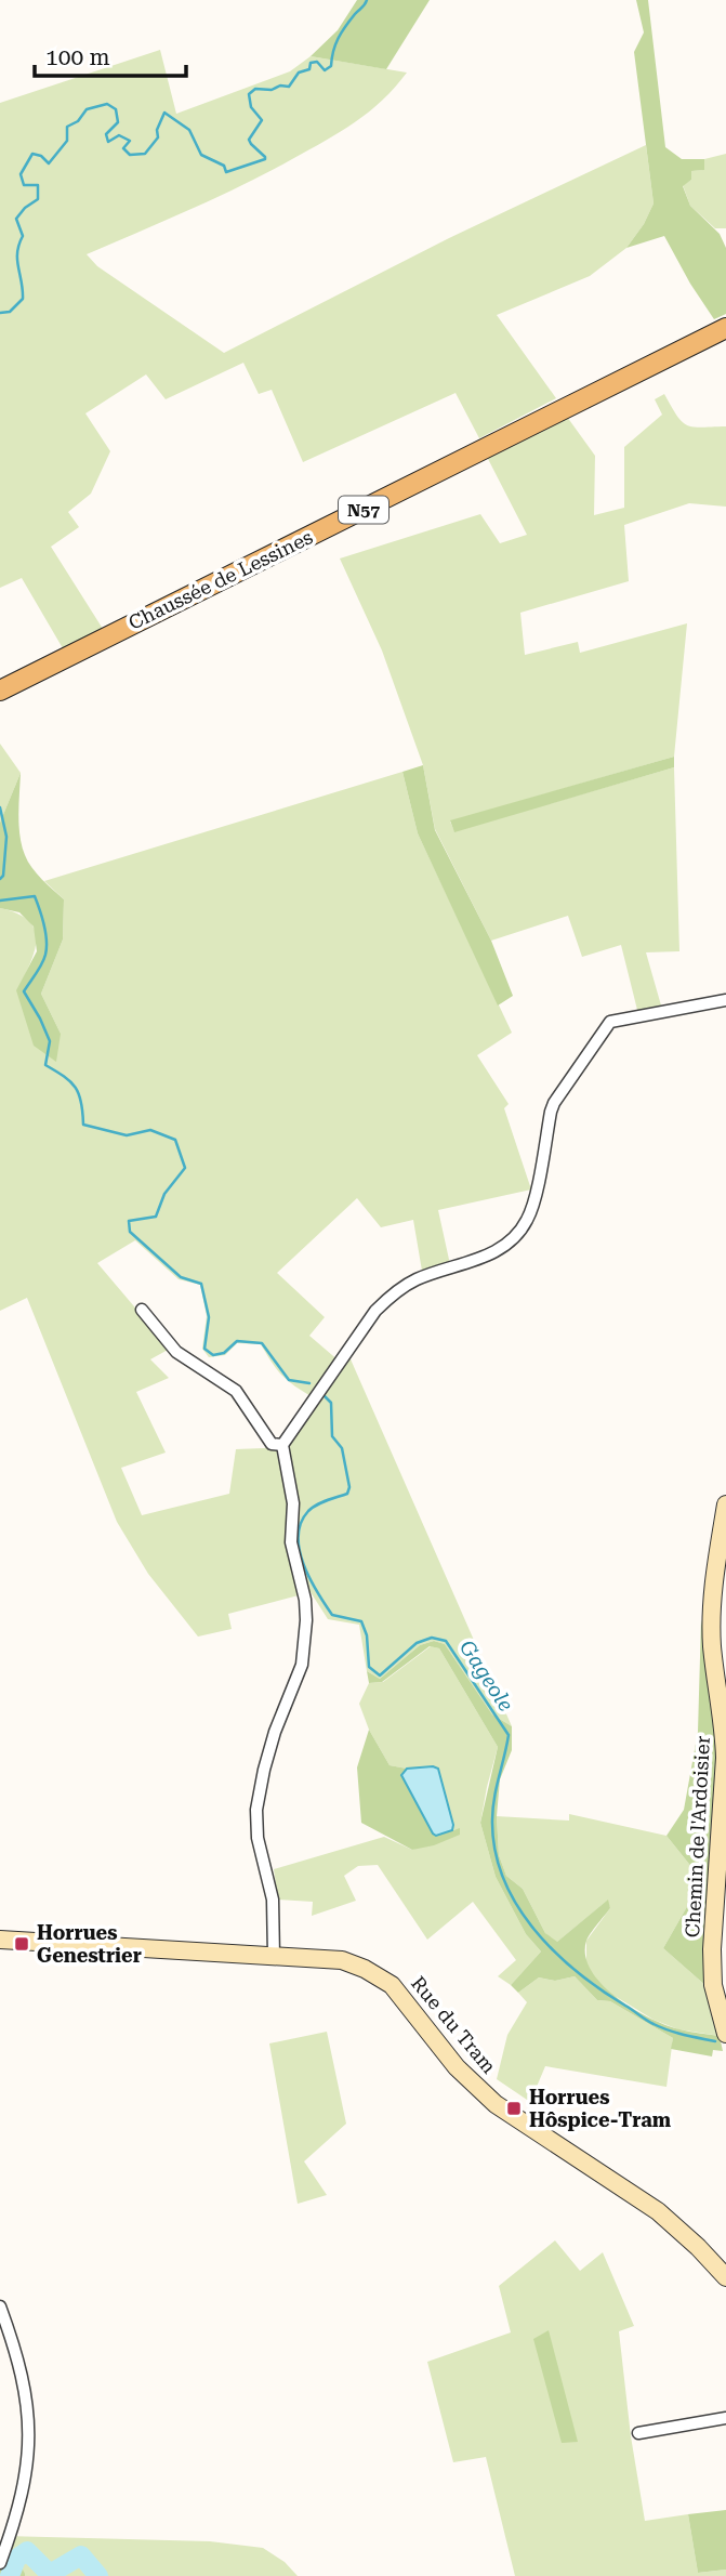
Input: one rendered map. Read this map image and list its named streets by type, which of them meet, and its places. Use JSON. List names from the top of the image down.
{
  "streets": {
    "main road": ["N57", "Chaussée de Lessines"],
    "street": ["Chemin de l'Ardoisier", "Rue du Tram"]
  },
  "water": ["Gageole"],
  "places": {
    "transit": ["Horrues Genestrier", "Horrues Hôspice-Tram"]
  },
  "scale_bar": "100 m"
}
